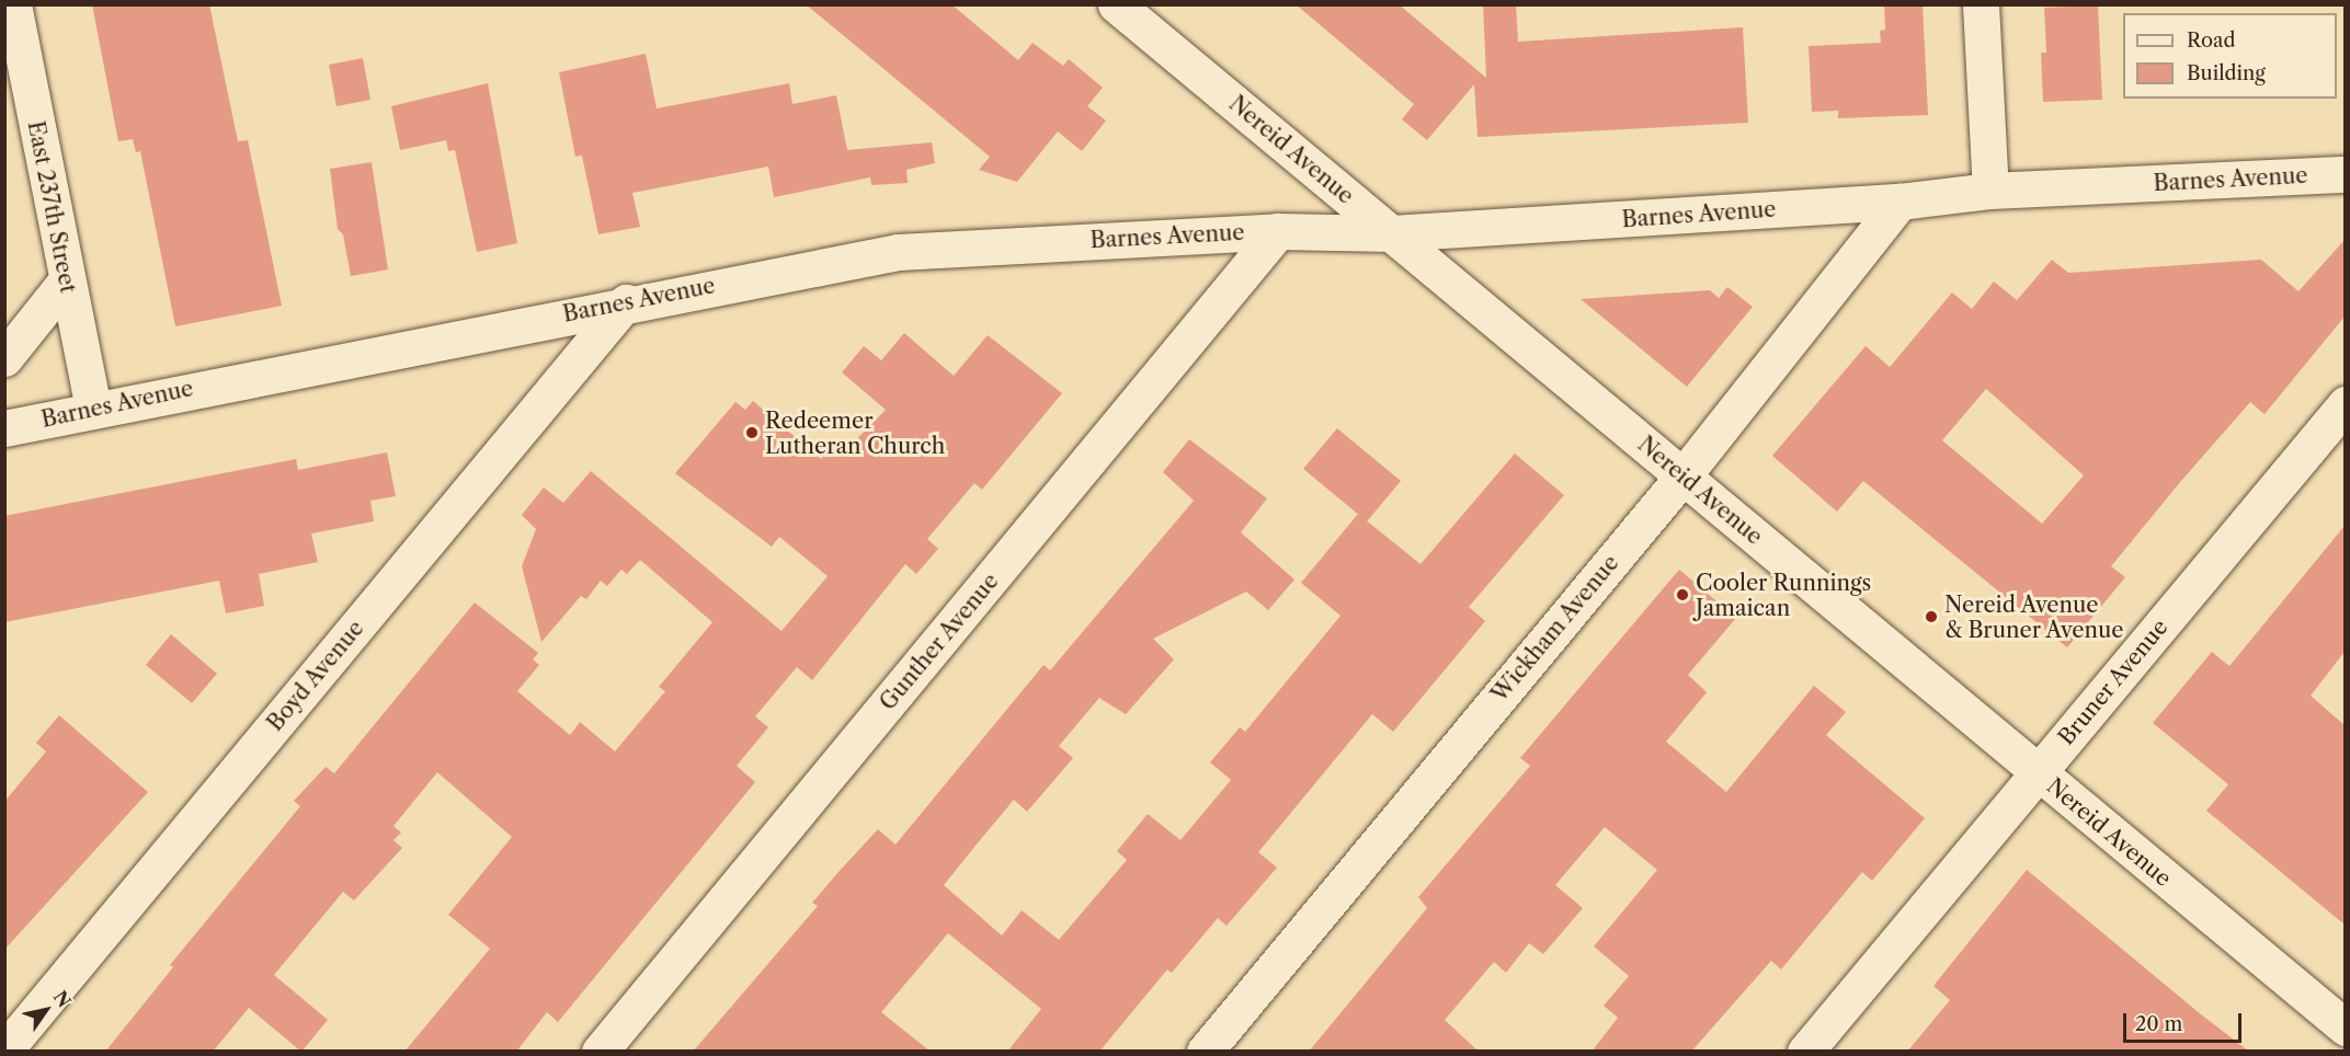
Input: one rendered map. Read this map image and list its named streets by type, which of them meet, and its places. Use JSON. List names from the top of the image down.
{
  "streets": {
    "street": [
      "Nereid Avenue",
      "Barnes Avenue",
      "East 237th Street",
      "Wickham Avenue",
      "Gunther Avenue",
      "Boyd Avenue",
      "Bruner Avenue"
    ]
  },
  "crossings": [
    ["Nereid Avenue", "Barnes Avenue"],
    ["Nereid Avenue", "Wickham Avenue"],
    ["Nereid Avenue", "Bruner Avenue"],
    ["Barnes Avenue", "East 237th Street"],
    ["Barnes Avenue", "Wickham Avenue"],
    ["Barnes Avenue", "Gunther Avenue"],
    ["Barnes Avenue", "Boyd Avenue"]
  ],
  "places": ["Redeemer Lutheran Church", "Cooler Runnings Jamaican", "Nereid Avenue & Bruner Avenue"],
  "legend": ["Road", "Building"],
  "scale_bar": "20 m",
  "north": "top right"
}
